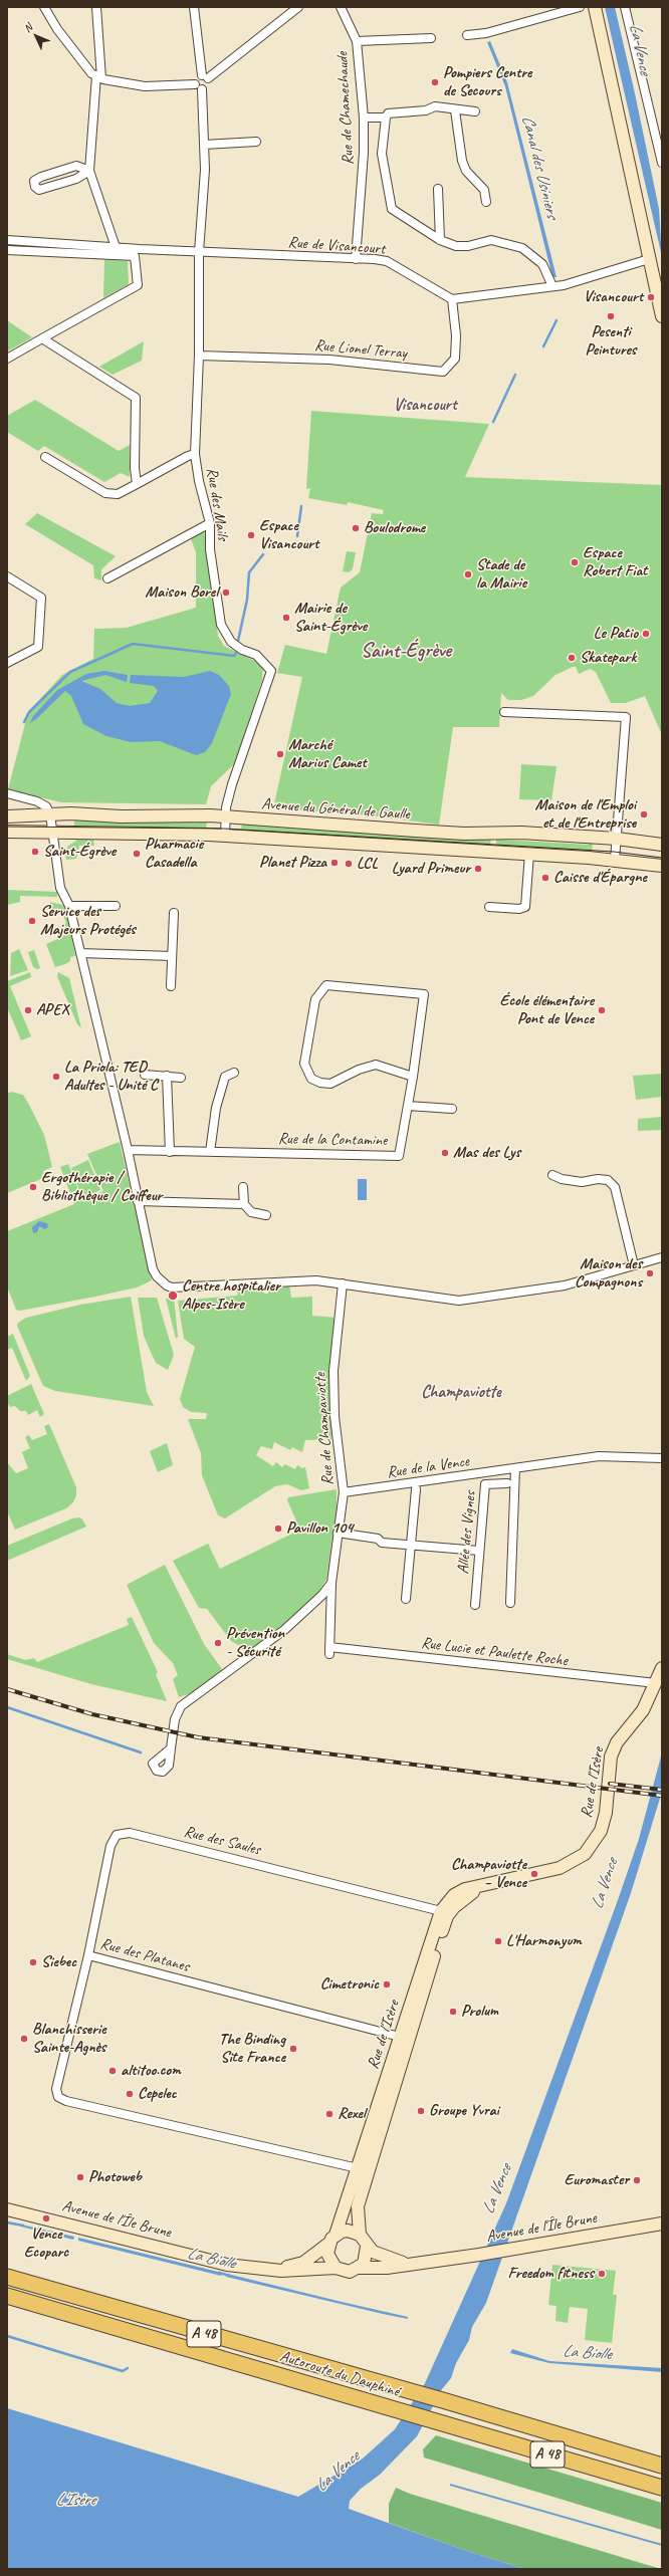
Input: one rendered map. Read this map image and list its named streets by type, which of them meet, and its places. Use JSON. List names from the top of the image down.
{
  "streets": {
    "highway": ["A 48", "Autoroute du Dauphiné"],
    "street": [
      "Rue de Chamechaude",
      "Rue de Visancourt",
      "Rue Lionel Terray",
      "Rue des Mails",
      "Avenue du Général de Gaulle",
      "Rue de la Contamine",
      "Rue de Champaviotte",
      "Rue de la Vence",
      "Allée des Vignes",
      "Rue Lucie et Paulette Roche",
      "Rue de l'Isère",
      "Rue des Saules",
      "Rue des Platanes",
      "Avenue de l'Île Brune"
    ]
  },
  "crossings": [
    ["Rue de Chamechaude", "Rue de Visancourt"],
    ["Rue de Visancourt", "Rue Lionel Terray"],
    ["Rue de Visancourt", "Rue des Mails"],
    ["Rue Lionel Terray", "Rue des Mails"],
    ["Rue des Mails", "Avenue du Général de Gaulle"],
    ["Rue de Champaviotte", "Rue de la Vence"],
    ["Rue de Champaviotte", "Rue Lucie et Paulette Roche"],
    ["Rue Lucie et Paulette Roche", "Rue de l'Isère"],
    ["Rue de l'Isère", "Rue des Saules"],
    ["Rue de l'Isère", "Rue des Platanes"],
    ["Rue de l'Isère", "Avenue de l'Île Brune"],
    ["Rue des Saules", "Rue des Platanes"]
  ],
  "districts": ["Visancourt", "Saint-Égrève", "Champaviotte"],
  "water": [
    "La Vence",
    "Canal des Usiniers",
    "La Biolle",
    "L'Isère"
  ],
  "places": [
    "Pompiers Centre de Secours",
    "Visancourt",
    "Pesenti Peintures",
    "Boulodrome",
    "Espace Visancourt",
    "Espace Robert Fiat",
    "Stade de la Mairie",
    "Maison Borel",
    "Mairie de Saint-Égrève",
    "Le Patio",
    "Skatepark",
    "Marché Marius Camet",
    "Maison de l'Emploi et de l'Entreprise",
    "Saint-Égrève",
    "Pharmacie Casadella",
    "Planet Pizza",
    "LCL",
    "Lyard Primeur",
    "Caisse d'Épargne",
    "Service des Majeurs Protégés",
    "APEX",
    "École élémentaire Pont de Vence",
    "La Priola: TED Adultes - Unité C",
    "Mas des Lys",
    "Ergothérapie / Bibliothèque / Coiffeur",
    "Maison des Compagnons",
    "Centre hospitalier Alpes-Isère",
    "Pavillon 104",
    "Prévention - Sécurité",
    "Champaviotte – Vence",
    "L'Harmonyum",
    "Siebec",
    "Cimetronic",
    "Prolum",
    "Blanchisserie Sainte-Agnès",
    "The Binding Site France",
    "altitoo.com",
    "Cepelec",
    "Groupe Yvrai",
    "Rexel",
    "Photoweb",
    "Euromaster",
    "Vence Ecoparc",
    "Freedom fitness"
  ],
  "north": "top left"
}
